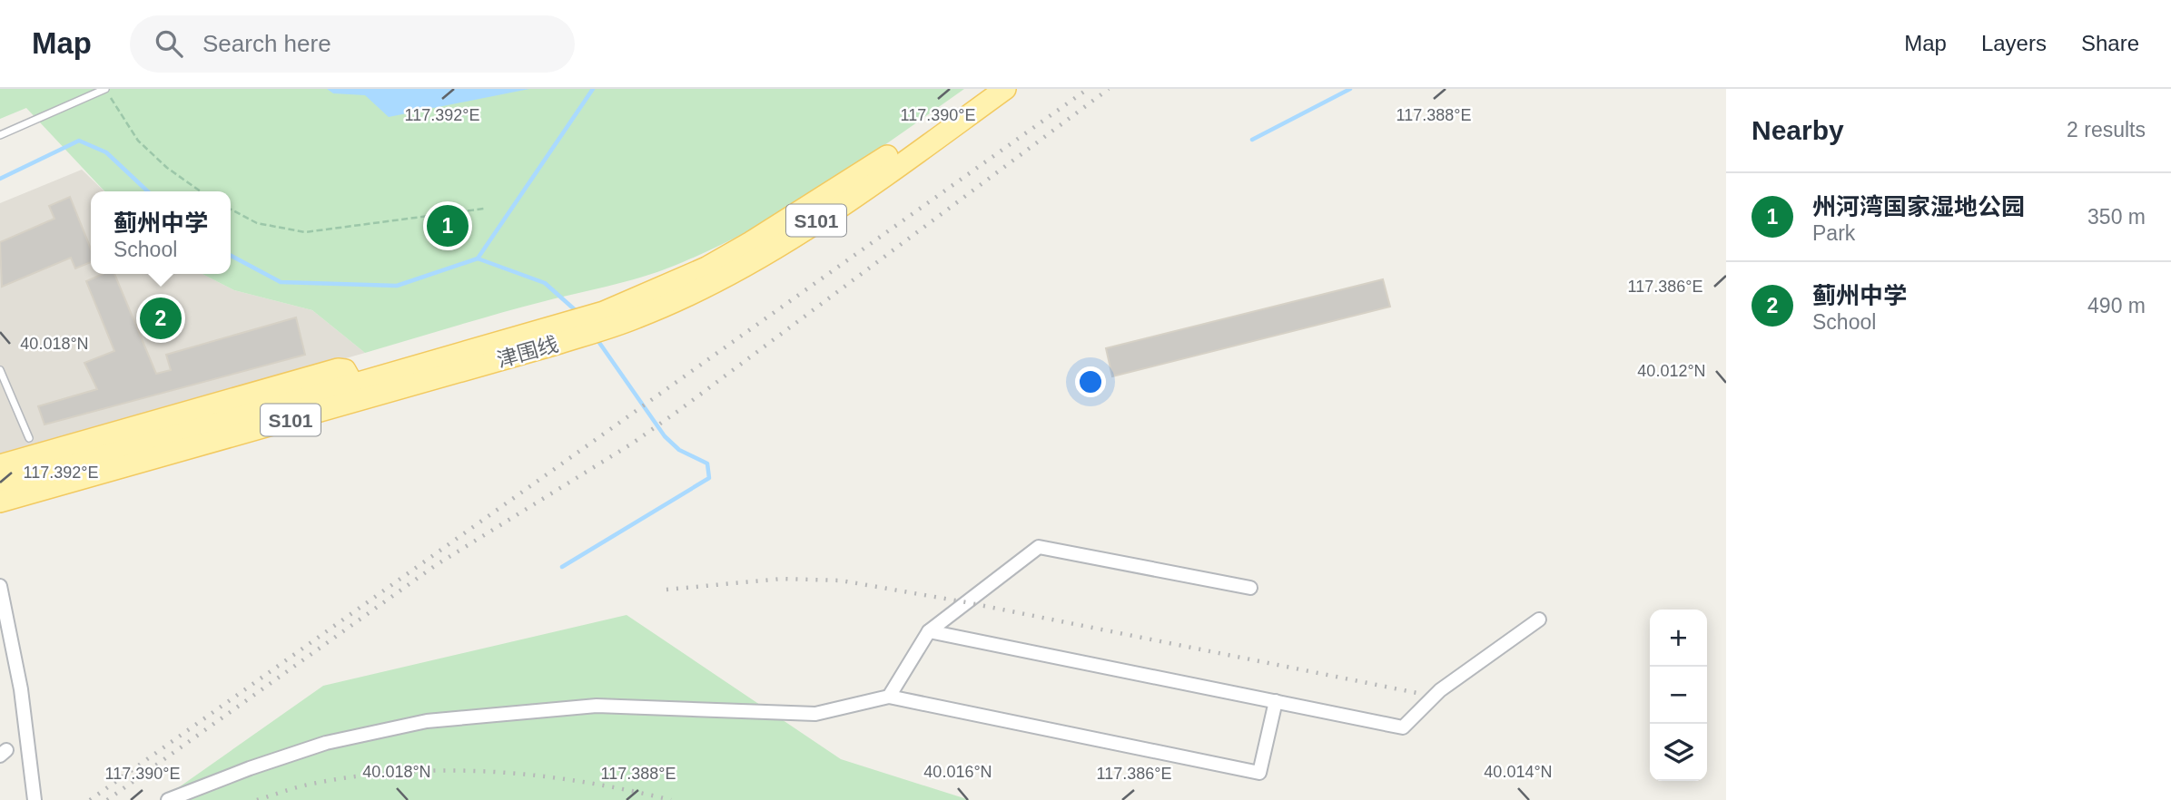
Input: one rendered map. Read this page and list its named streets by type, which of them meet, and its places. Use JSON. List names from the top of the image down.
{
  "streets": {
    "main road": ["S101", "津围线"]
  },
  "page": {
    "header": "Map",
    "search": "Search here",
    "nav": ["Map", "Layers", "Share"],
    "heading": ["Nearby", "2 results"],
    "list": [
      {
        "mark": "1",
        "name": "州河湾国家湿地公园",
        "note": "Park",
        "value": "350 m"
      },
      {
        "mark": "2",
        "name": "蓟州中学",
        "note": "School",
        "value": "490 m"
      }
    ],
    "popup": ["蓟州中学", "School"],
    "pins": ["1", "2"],
    "map_buttons": ["+", "−"]
  },
  "coordinates": [
    "117.392°E",
    "117.390°E",
    "117.388°E",
    "117.386°E",
    "40.018°N",
    "40.012°N",
    "40.016°N",
    "40.014°N"
  ]
}
